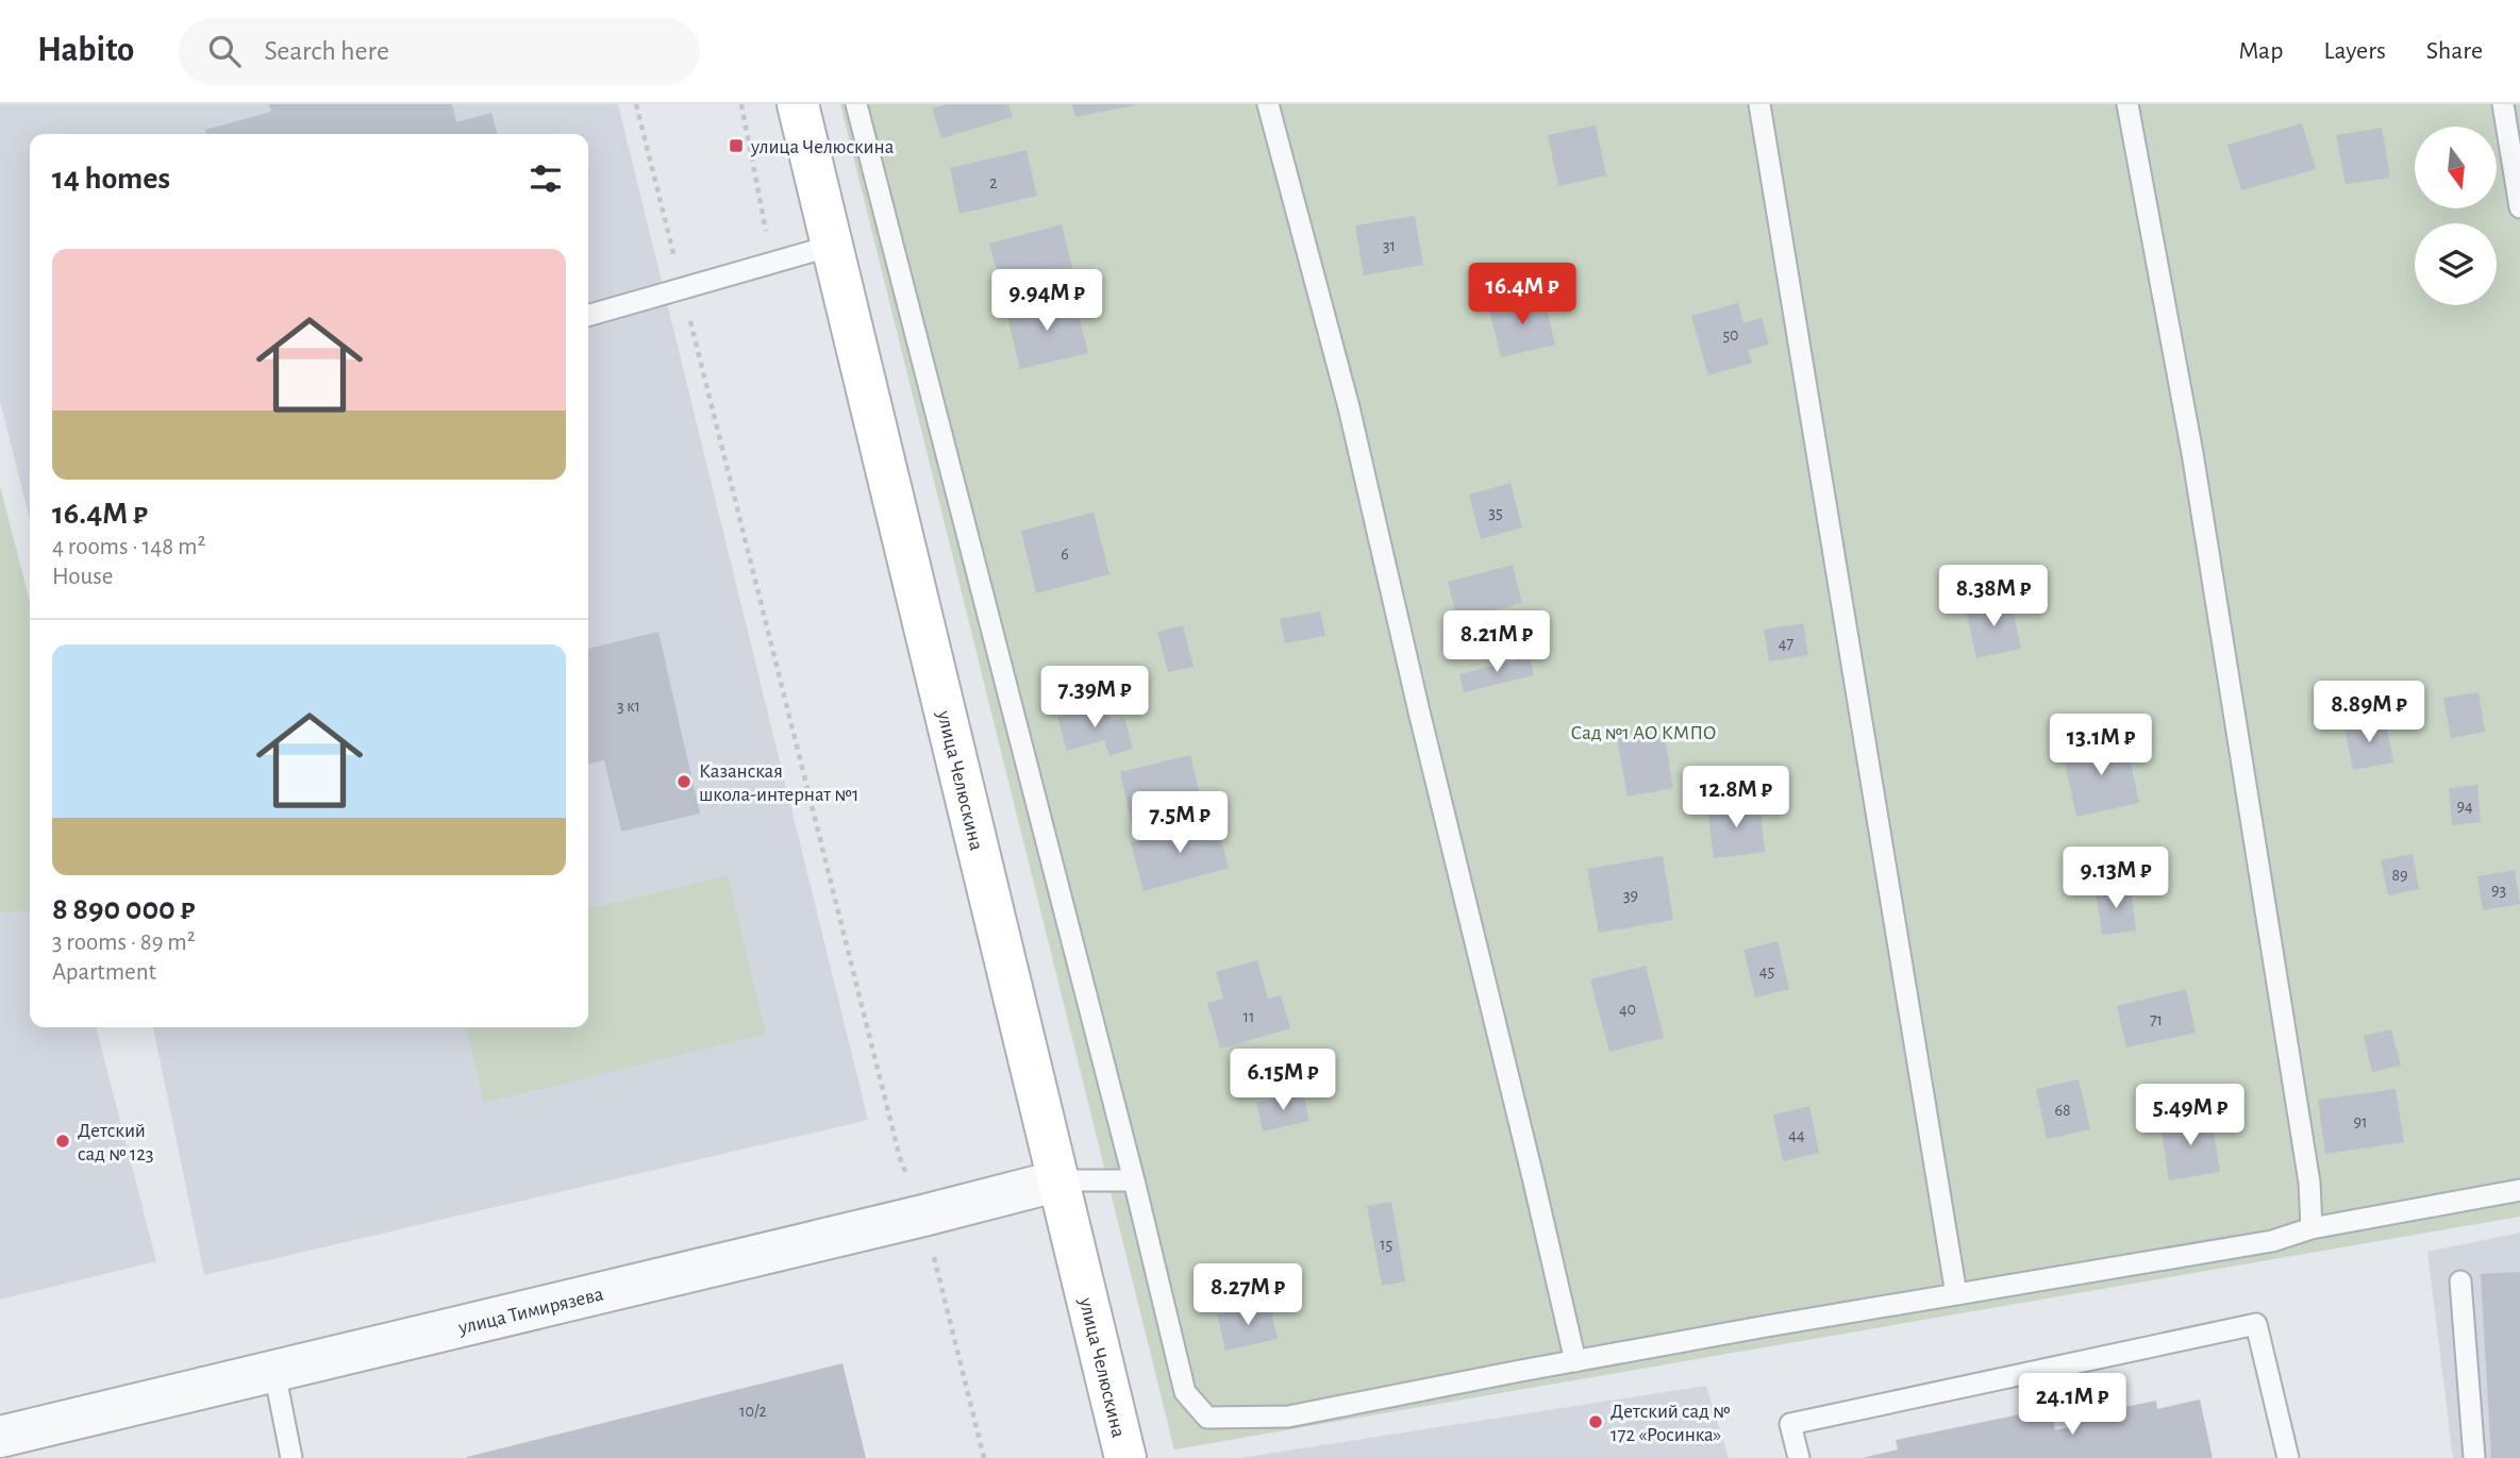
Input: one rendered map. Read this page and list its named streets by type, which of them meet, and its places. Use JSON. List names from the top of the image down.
{
  "streets": {
    "main road": ["улица Челюскина"],
    "street": ["улица Тимирязева"]
  },
  "crossings": [
    ["улица Челюскина", "улица Тимирязева"]
  ],
  "parks": ["Сад №1 АО КМПО"],
  "places": {
    "transit": ["улица Челюскина"],
    "other": ["Казанская школа-интернат №1", "Детский сад № 123", "Детский сад № 172 «Росинка»"]
  },
  "house_numbers": [
    "2",
    "31",
    "50",
    "35",
    "6",
    "47",
    "3 к1",
    "94",
    "89",
    "93",
    "39",
    "45",
    "40",
    "11",
    "71",
    "68",
    "91",
    "44",
    "15",
    "10/2"
  ],
  "north": "bottom",
  "page": {
    "header": "Habito",
    "search": "Search here",
    "nav": ["Map", "Layers", "Share"],
    "heading": "14 homes",
    "list": [
      {
        "name": "16.4M ₽",
        "note": "4 rooms · 148 m² · House"
      },
      {
        "name": "8 890 000 ₽",
        "note": "3 rooms · 89 m² · Apartment"
      }
    ],
    "price": [
      "16.4M ₽",
      "9.94M ₽",
      "8.38M ₽",
      "8.21M ₽",
      "7.39M ₽",
      "8.89M ₽",
      "13.1M ₽",
      "12.8M ₽",
      "7.5M ₽",
      "9.13M ₽",
      "6.15M ₽",
      "5.49M ₽",
      "8.27M ₽",
      "24.1M ₽"
    ]
  }
}
